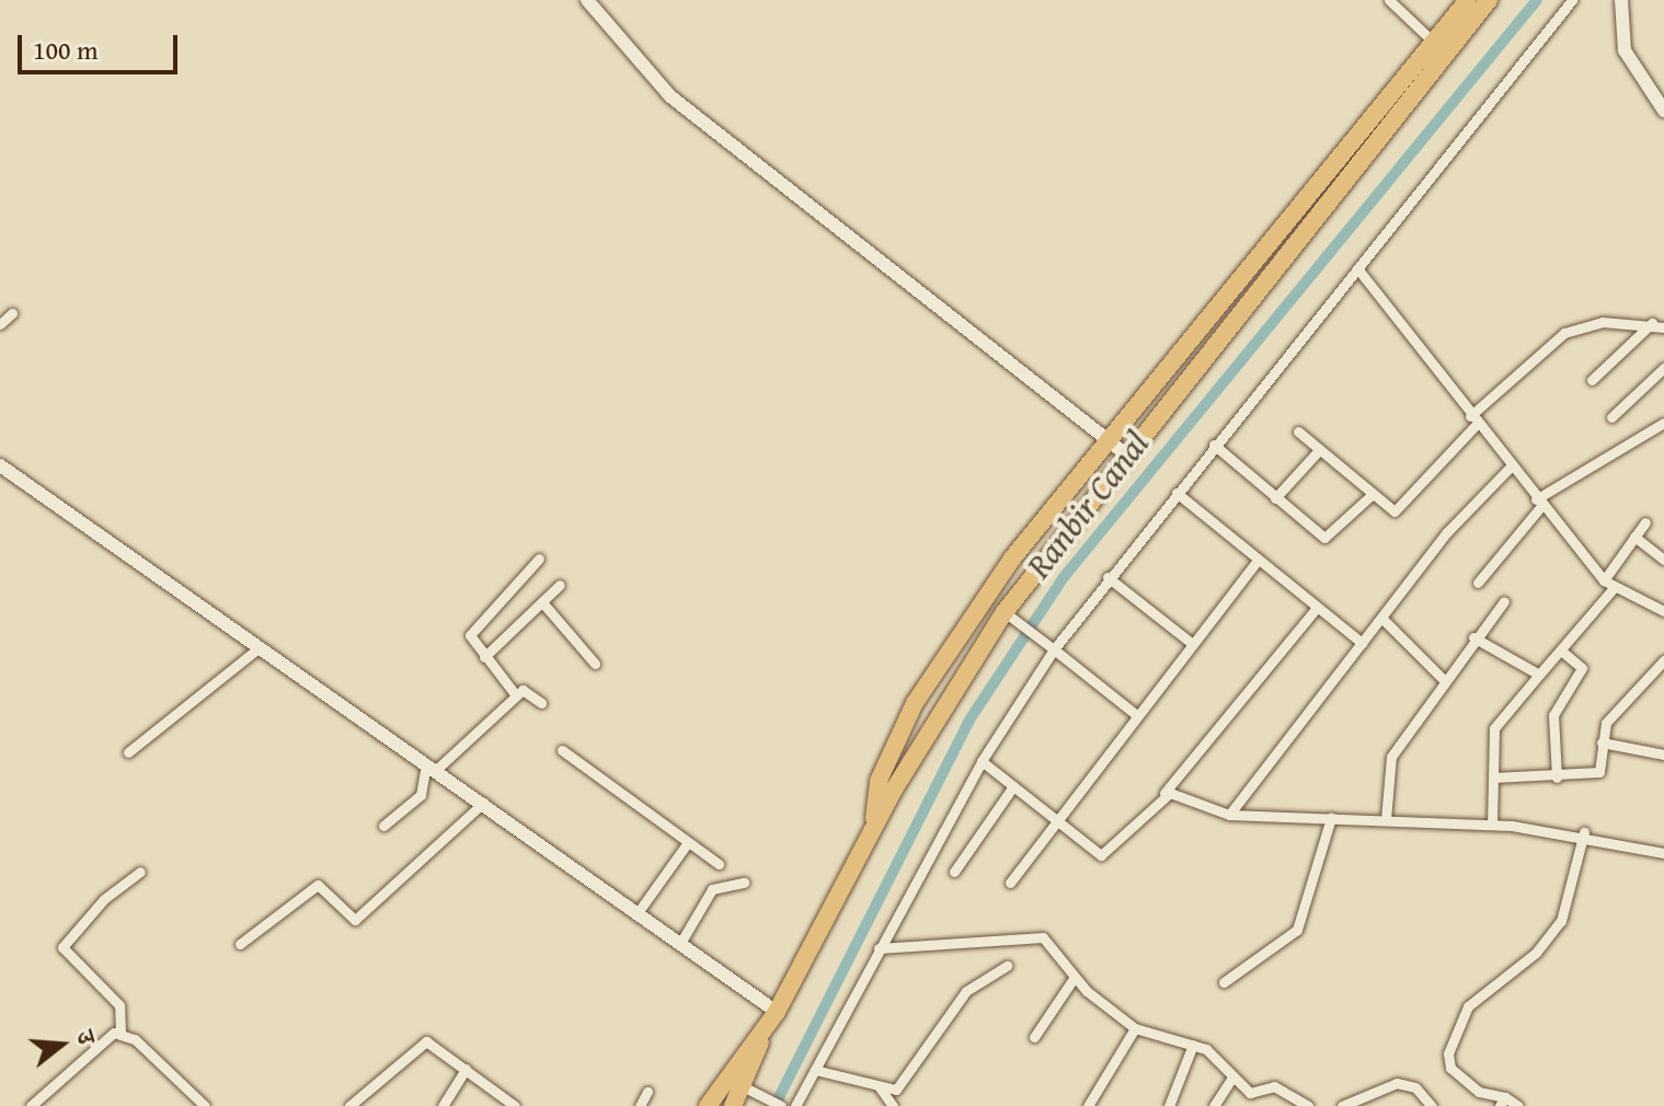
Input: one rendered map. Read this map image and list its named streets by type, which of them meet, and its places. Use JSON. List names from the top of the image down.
{
  "water": ["Ranbir Canal"],
  "scale_bar": "100 m",
  "north": "right"
}
